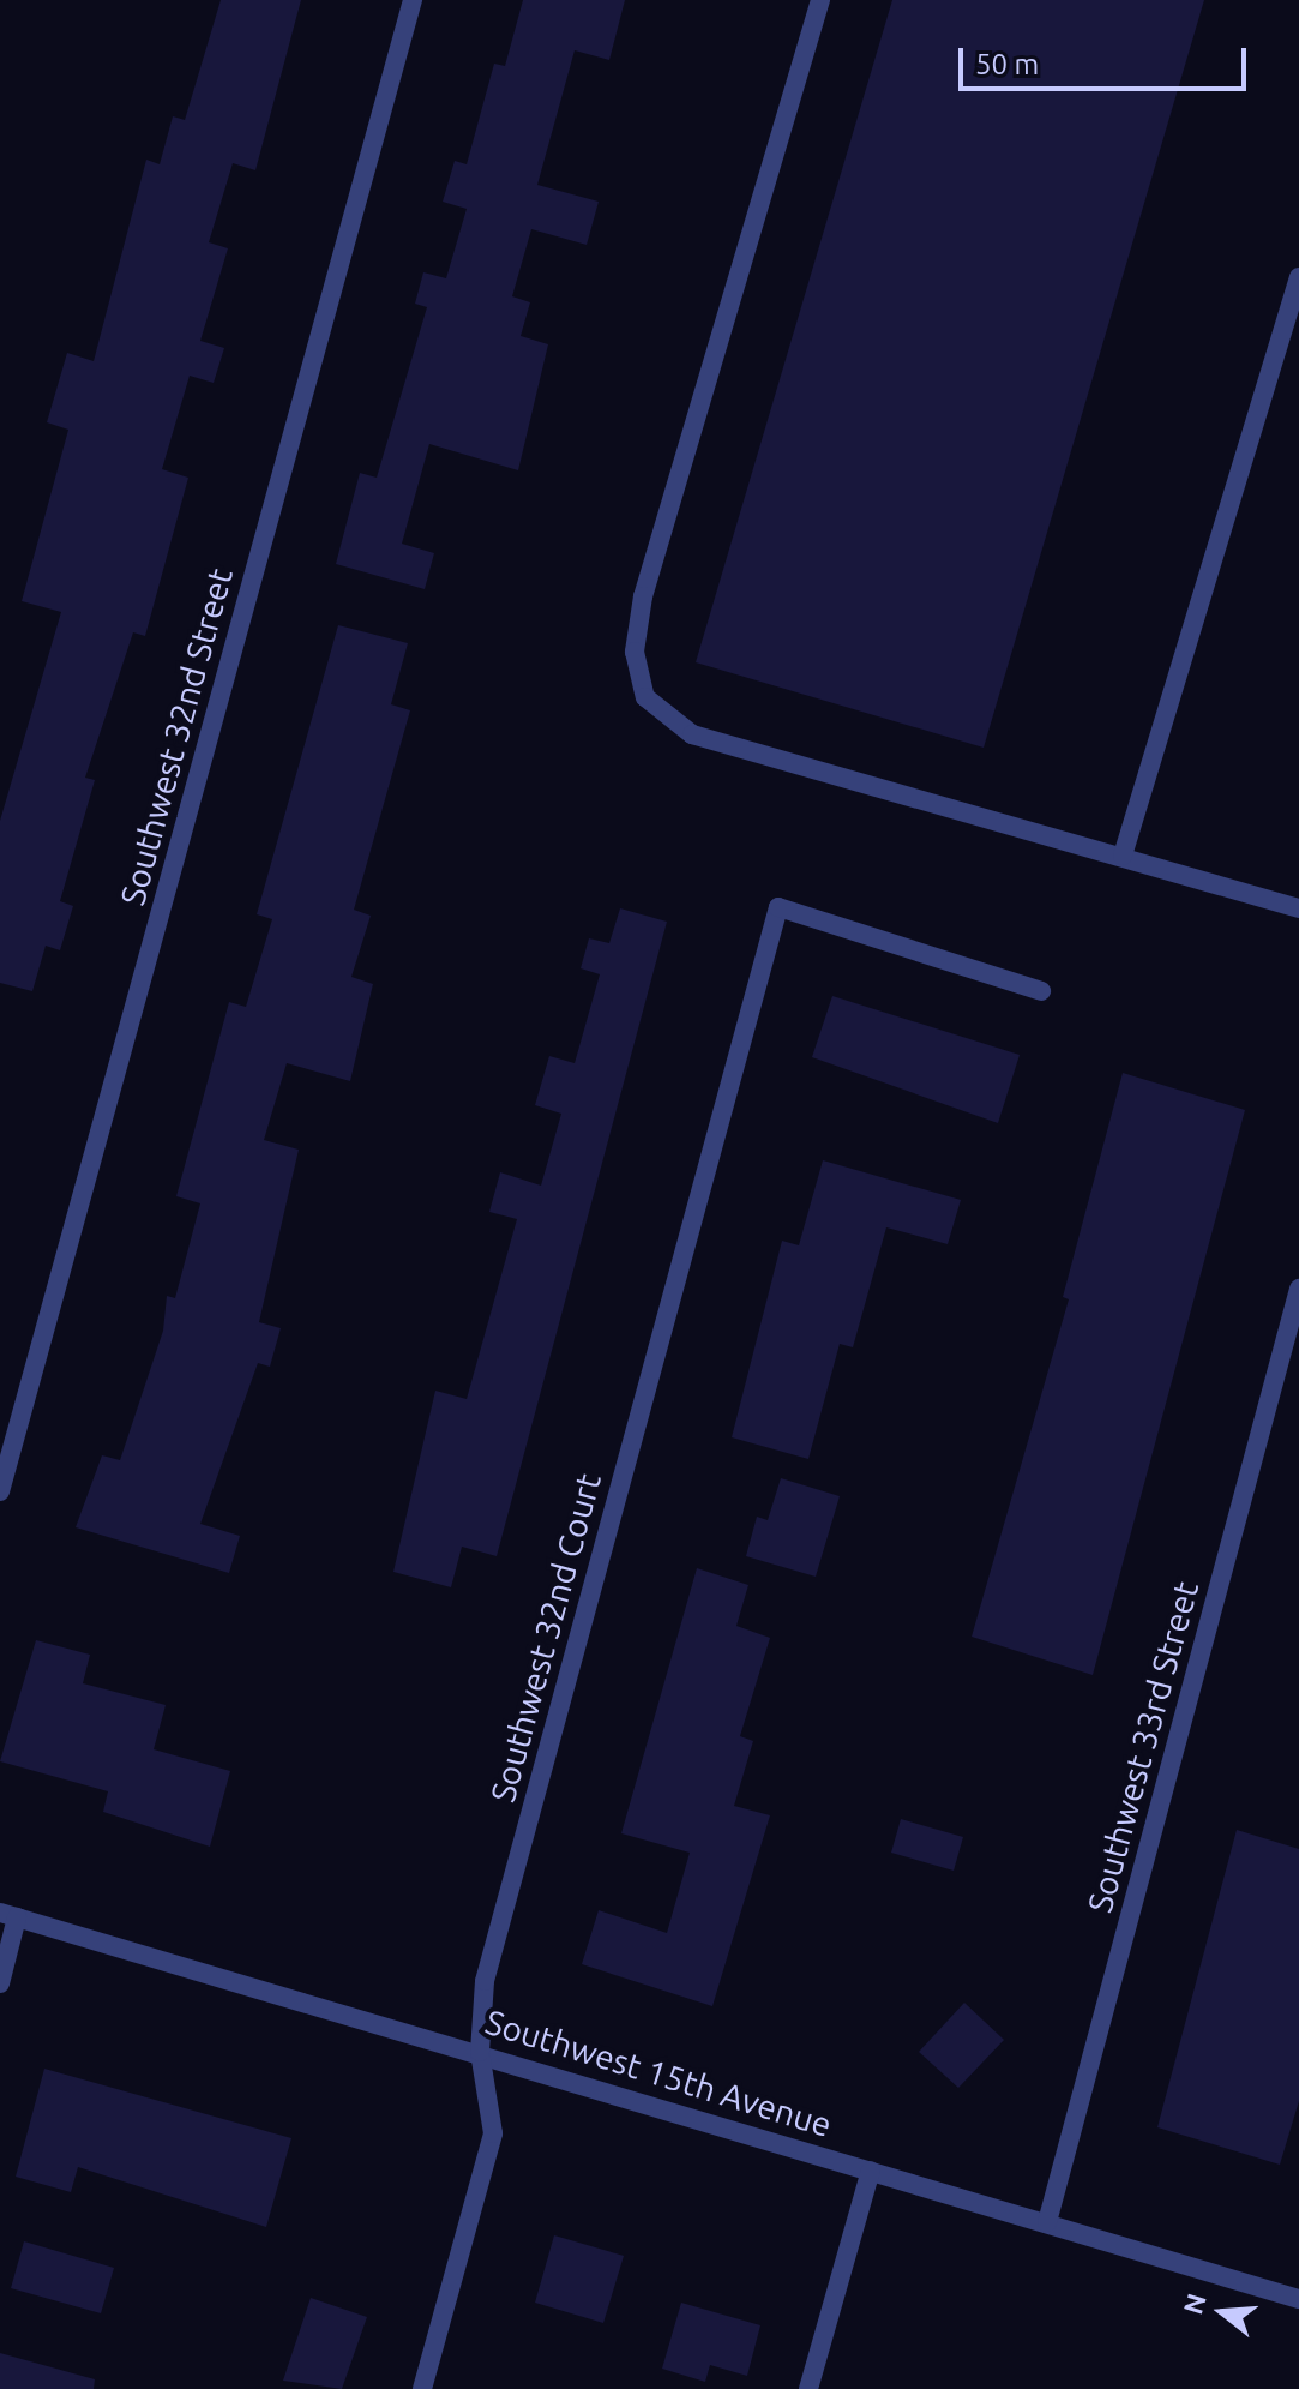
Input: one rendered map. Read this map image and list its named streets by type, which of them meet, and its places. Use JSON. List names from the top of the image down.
{
  "streets": {
    "street": [
      "Southwest 32nd Street",
      "Southwest 32nd Court",
      "Southwest 33rd Street",
      "Southwest 15th Avenue"
    ]
  },
  "crossings": [
    ["Southwest 32nd Court", "Southwest 15th Avenue"],
    ["Southwest 33rd Street", "Southwest 15th Avenue"]
  ],
  "scale_bar": "50 m",
  "north": "left"
}
